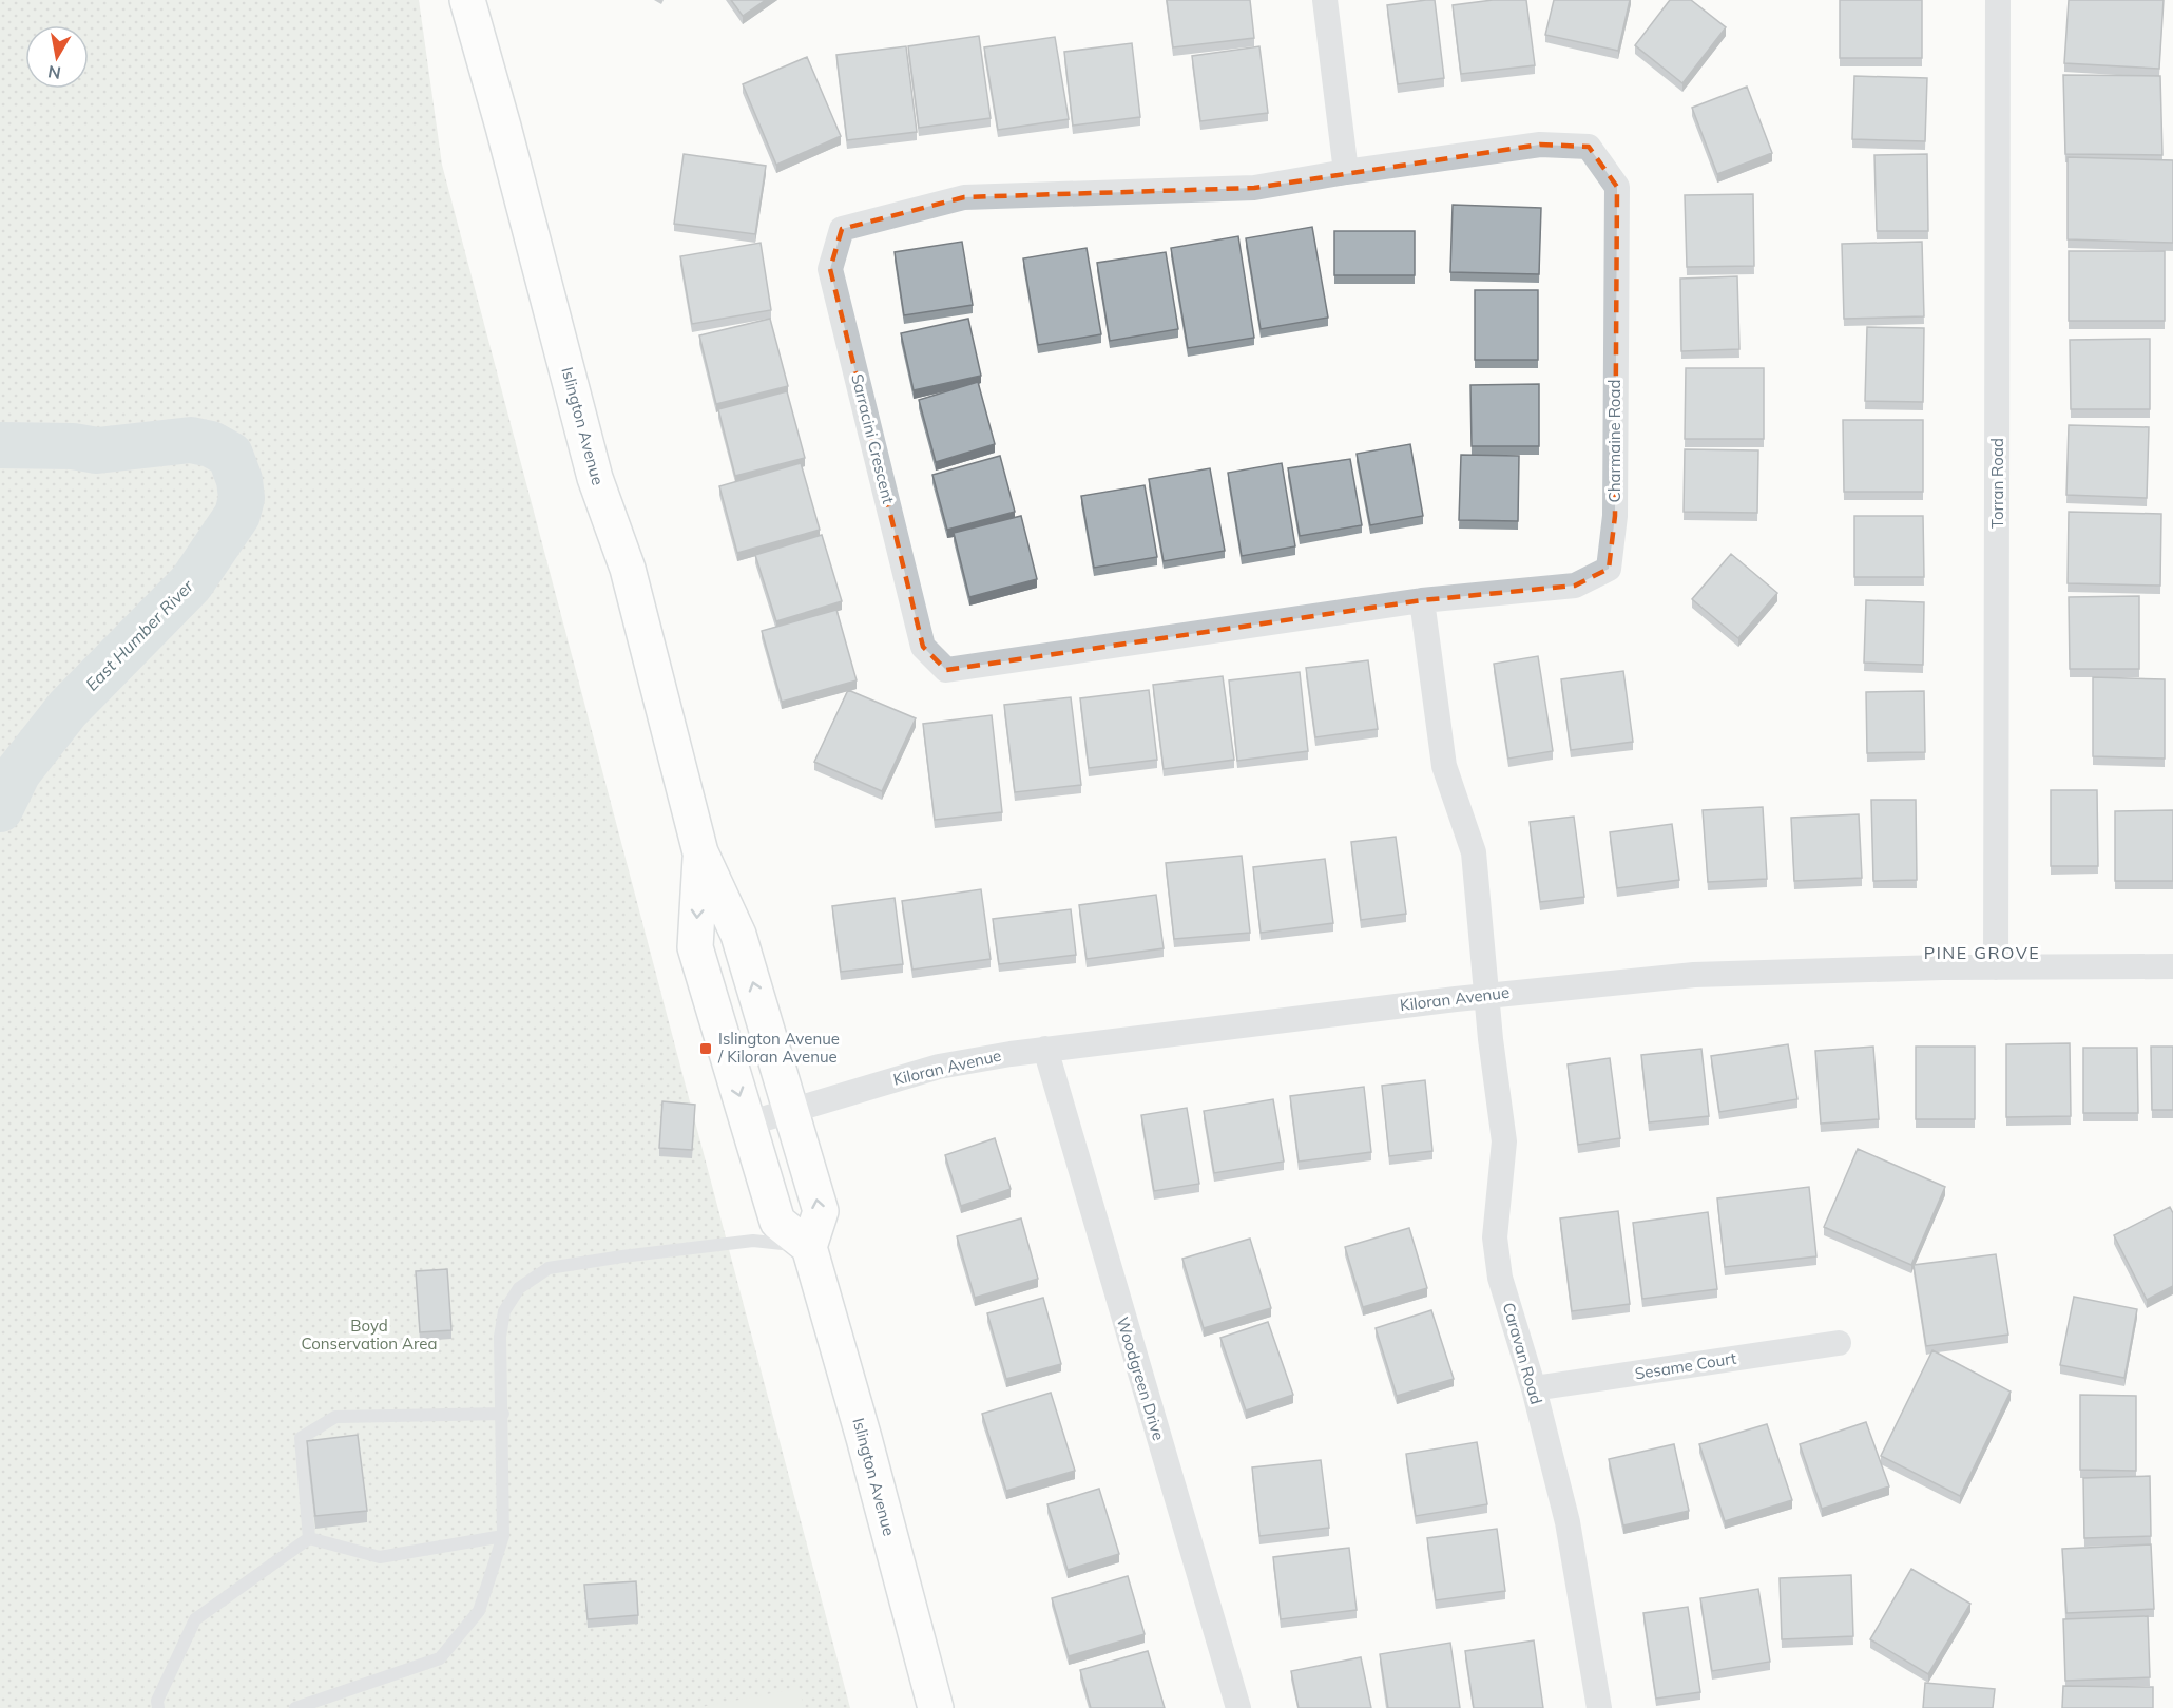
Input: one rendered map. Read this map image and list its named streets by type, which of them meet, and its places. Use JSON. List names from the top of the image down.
{
  "streets": {
    "main road": ["Islington Avenue"],
    "street": [
      "Sarracini Crescent",
      "Charmaine Road",
      "Torran Road",
      "Kiloran Avenue",
      "Caravan Road",
      "Sesame Court",
      "Woodgreen Drive"
    ]
  },
  "crossings": [
    ["Islington Avenue", "Kiloran Avenue"],
    ["Sarracini Crescent", "Charmaine Road"],
    ["Torran Road", "Kiloran Avenue"],
    ["Kiloran Avenue", "Caravan Road"],
    ["Kiloran Avenue", "Woodgreen Drive"],
    ["Caravan Road", "Sesame Court"]
  ],
  "districts": ["PINE GROVE"],
  "water": ["East Humber River"],
  "parks": ["Boyd Conservation Area"],
  "places": {
    "transit": ["Islington Avenue / Kiloran Avenue"]
  },
  "north": "bottom"
}
